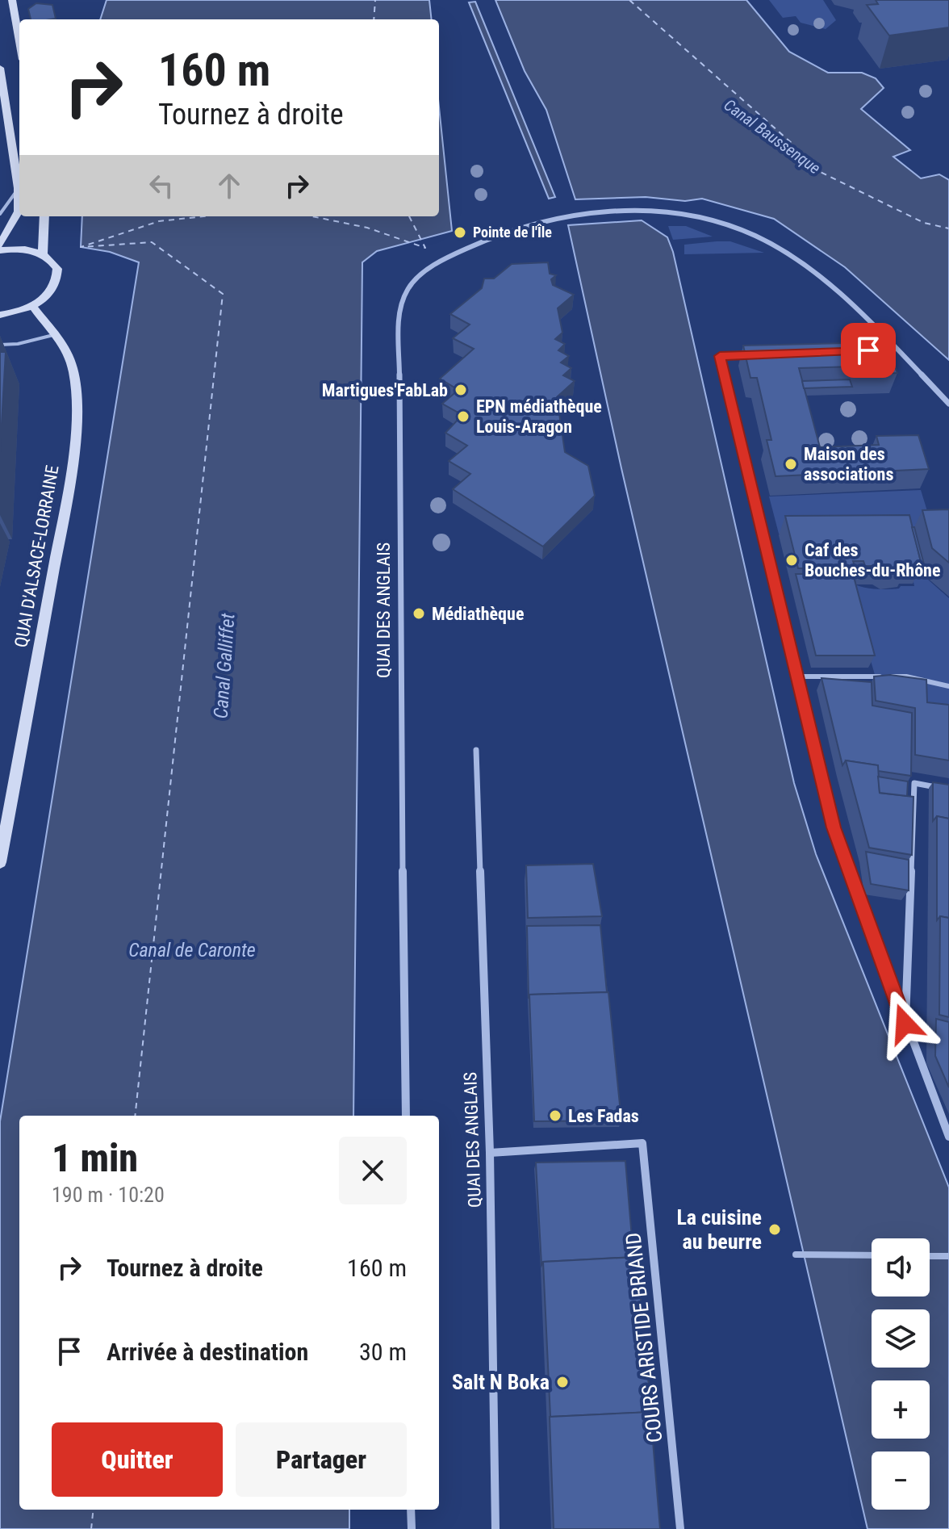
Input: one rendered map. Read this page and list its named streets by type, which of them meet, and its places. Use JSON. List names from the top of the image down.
{
  "streets": {
    "main road": ["QUAI D'ALSACE-LORRAINE"],
    "street": ["QUAI DES ANGLAIS", "COURS ARISTIDE BRIAND"]
  },
  "crossings": [
    ["QUAI DES ANGLAIS", "COURS ARISTIDE BRIAND"]
  ],
  "water": ["Canal Baussenque", "Canal Galliffet", "Canal de Caronte"],
  "places": [
    "Pointe de l'Île",
    "Martigues'FabLab",
    "EPN médiathèque Louis-Aragon",
    "Maison des associations",
    "Caf des Bouches-du-Rhône",
    "Médiathèque",
    "Les Fadas",
    "La cuisine au beurre",
    "Salt N Boka"
  ],
  "page": {
    "turn": ["160 m", "Tournez à droite"],
    "heading": ["1 min", "190 m · 10:20"],
    "list": [
      {
        "name": "Tournez à droite",
        "value": "160 m"
      },
      {
        "name": "Arrivée à destination",
        "value": "30 m"
      }
    ],
    "map_buttons": ["+", "−"],
    "buttons": ["Quitter", "Partager"]
  }
}
